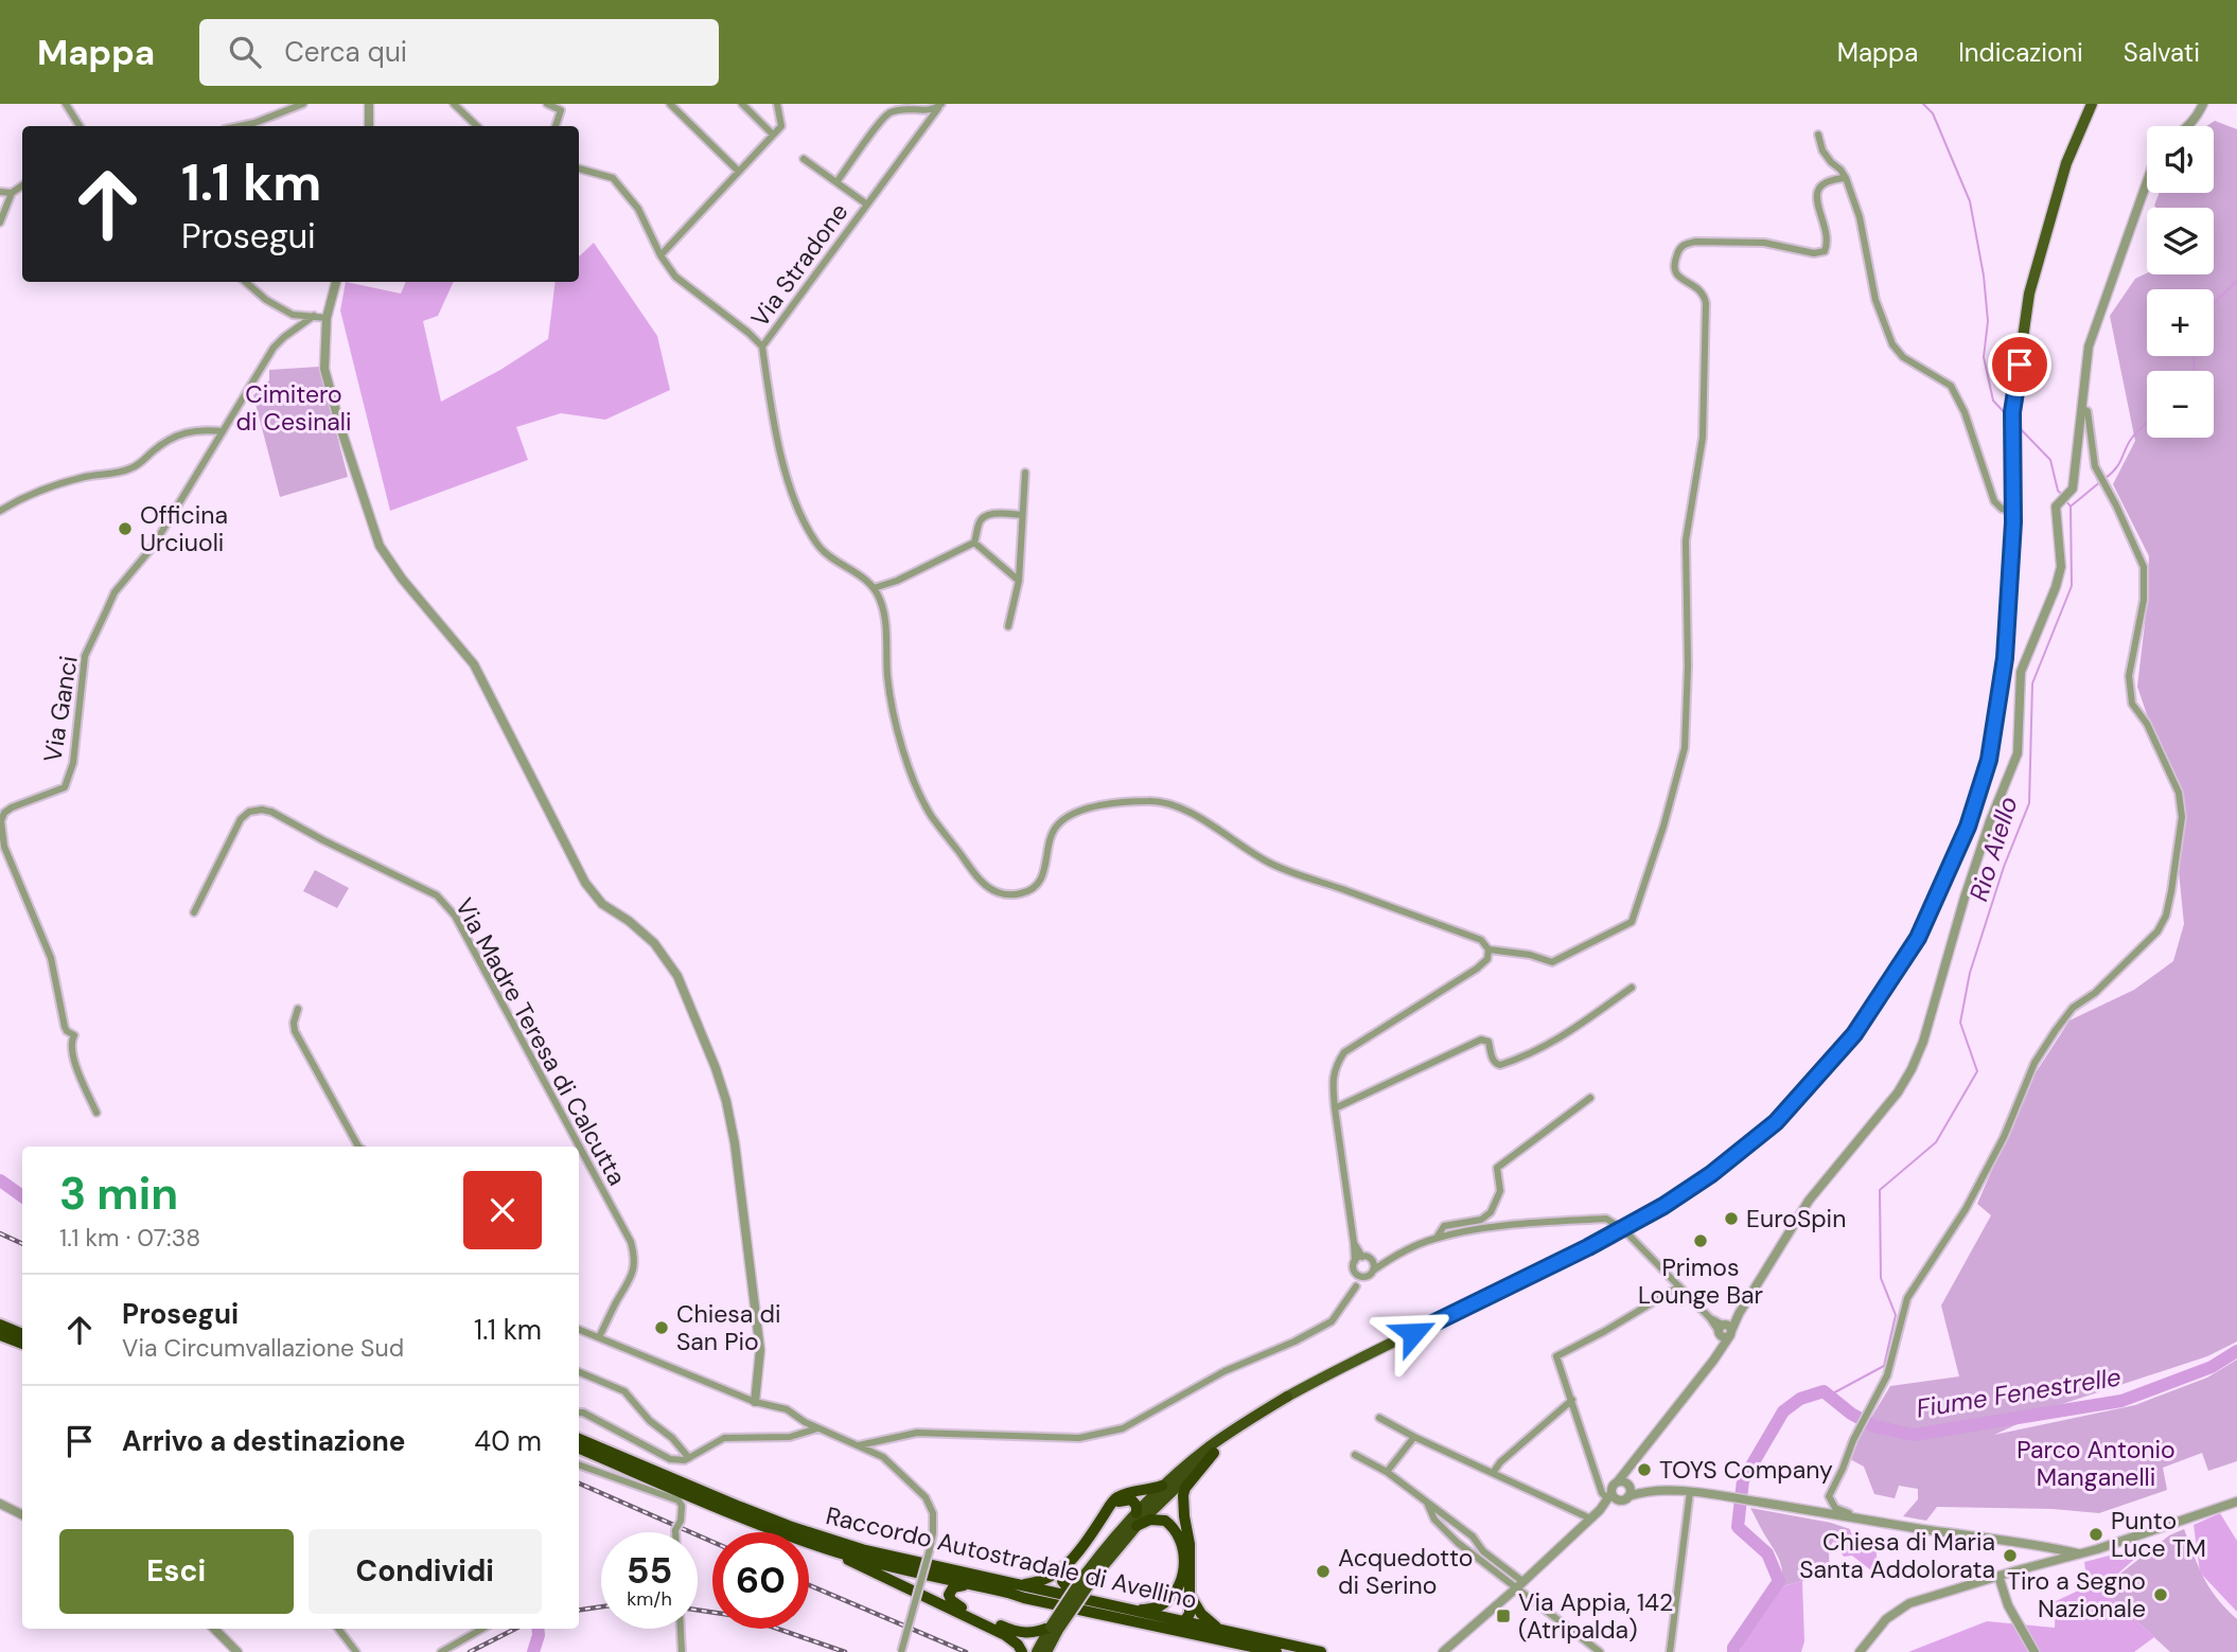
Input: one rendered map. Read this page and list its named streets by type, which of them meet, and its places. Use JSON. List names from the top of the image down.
{
  "streets": {
    "highway": ["Raccordo Autostradale di Avellino"],
    "street": ["Via Stradone", "Via Ganci", "Via Madre Teresa di Calcutta"]
  },
  "water": ["Rio Aiello", "Fiume Fenestrelle"],
  "parks": ["Cimitero di Cesinali", "Parco Antonio Manganelli"],
  "places": {
    "other": [
      "Officina Urciuoli",
      "EuroSpin",
      "Primos Lounge Bar",
      "Chiesa di San Pio",
      "TOYS Company",
      "Punto Luce TM",
      "Chiesa di Maria Santa Addolorata",
      "Acquedotto di Serino",
      "Tiro a Segno Nazionale"
    ],
    "transit": ["Via Appia, 142 (Atripalda)"]
  },
  "page": {
    "header": "Mappa",
    "search": "Cerca qui",
    "nav": ["Mappa", "Indicazioni", "Salvati"],
    "map_buttons": ["+", "−"],
    "turn": ["1.1 km", "Prosegui"],
    "heading": ["3 min", "1.1 km · 07:38"],
    "list": [
      {
        "name": "Prosegui",
        "note": "Via Circumvallazione Sud",
        "value": "1.1 km"
      },
      {
        "name": "Arrivo a destinazione",
        "value": "40 m"
      }
    ],
    "buttons": ["Esci", "Condividi"],
    "speed": "55 km/h",
    "limit": "60"
  }
}
